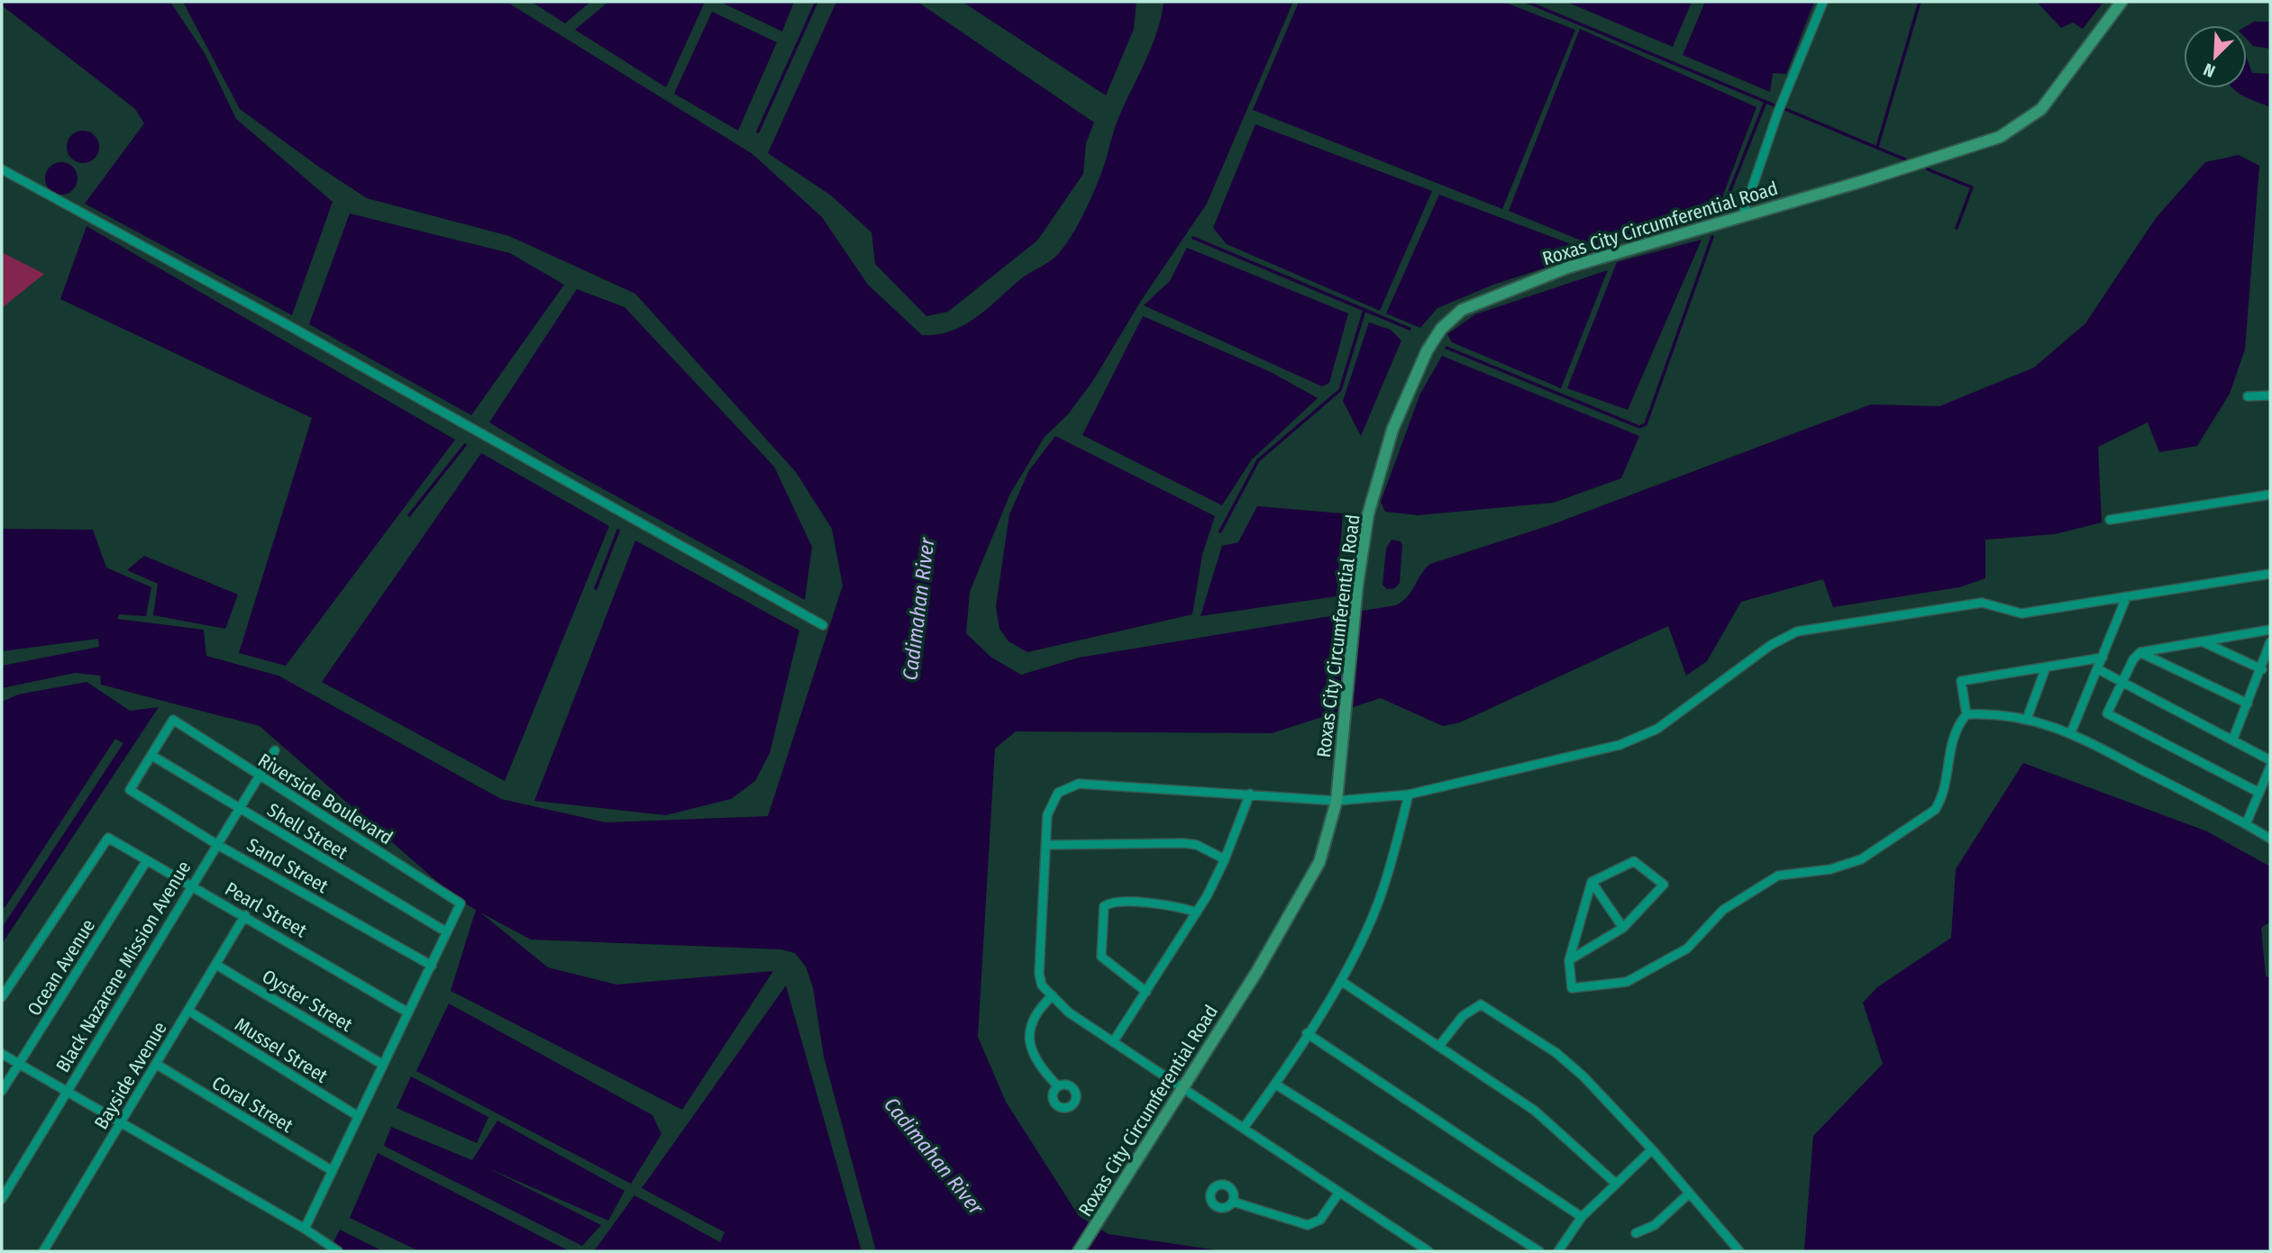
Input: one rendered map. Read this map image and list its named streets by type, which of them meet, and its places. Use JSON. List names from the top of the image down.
{
  "streets": {
    "main road": ["Roxas City Circumferential Road"],
    "street": [
      "Riverside Boulevard",
      "Shell Street",
      "Sand Street",
      "Pearl Street",
      "Black Nazarene Mission Avenue",
      "Ocean Avenue",
      "Oyster Street",
      "Mussel Street",
      "Bayside Avenue",
      "Coral Street"
    ]
  },
  "crossings": [
    ["Riverside Boulevard", "Shell Street"],
    ["Riverside Boulevard", "Sand Street"],
    ["Riverside Boulevard", "Black Nazarene Mission Avenue"],
    ["Shell Street", "Sand Street"],
    ["Shell Street", "Black Nazarene Mission Avenue"],
    ["Sand Street", "Black Nazarene Mission Avenue"],
    ["Pearl Street", "Black Nazarene Mission Avenue"],
    ["Pearl Street", "Ocean Avenue"],
    ["Pearl Street", "Bayside Avenue"],
    ["Oyster Street", "Bayside Avenue"],
    ["Mussel Street", "Bayside Avenue"],
    ["Bayside Avenue", "Coral Street"]
  ],
  "water": ["Cadimahan River"],
  "north": "bottom left"
}
